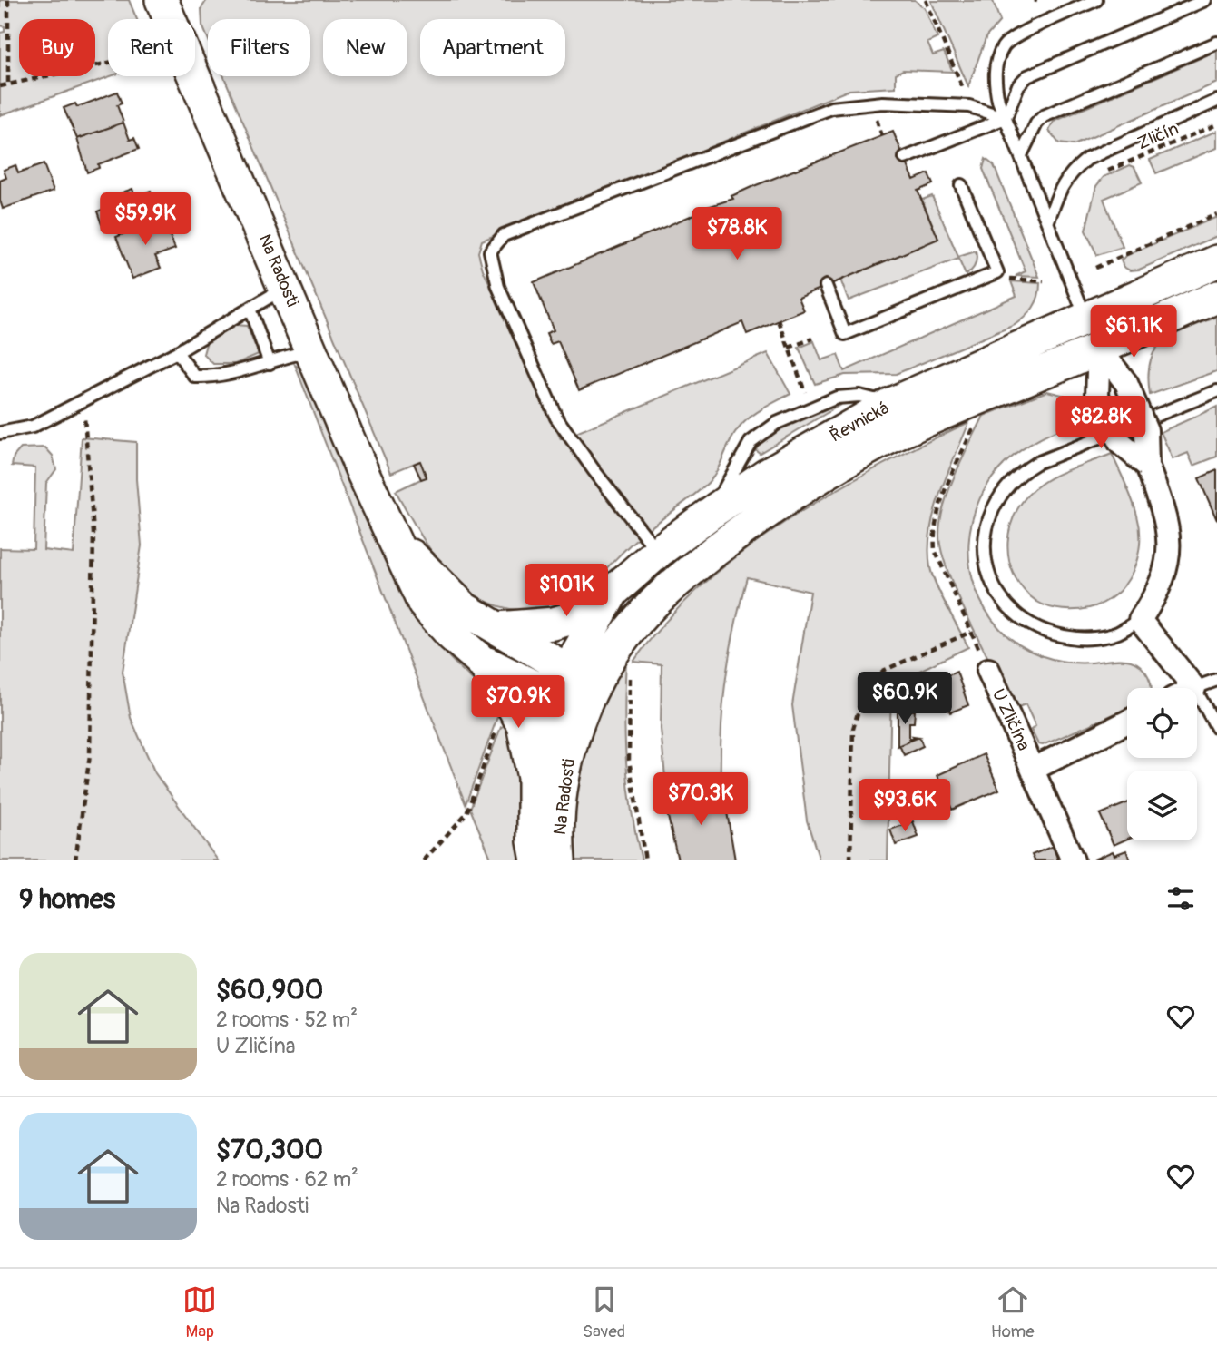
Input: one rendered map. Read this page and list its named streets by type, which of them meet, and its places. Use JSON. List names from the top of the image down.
{
  "streets": {
    "main road": ["Na Radosti", "Řevnická"],
    "street": ["U Zličína"],
    "path": ["Zličín"]
  },
  "crossings": [
    ["Na Radosti", "Řevnická"]
  ],
  "page": {
    "chip": [
      "Buy",
      "Rent",
      "Filters",
      "New",
      "Apartment"
    ],
    "price": [
      "$59.9K",
      "$78.8K",
      "$61.1K",
      "$82.8K",
      "$101K",
      "$60.9K",
      "$70.9K",
      "$70.3K",
      "$93.6K"
    ],
    "heading": "9 homes",
    "list": [
      {
        "name": "$60,900",
        "note": "2 rooms · 52 m² · U Zličína"
      },
      {
        "name": "$70,300",
        "note": "2 rooms · 62 m² · Na Radosti"
      }
    ],
    "tabs": ["Map", "Saved", "Home"]
  }
}
